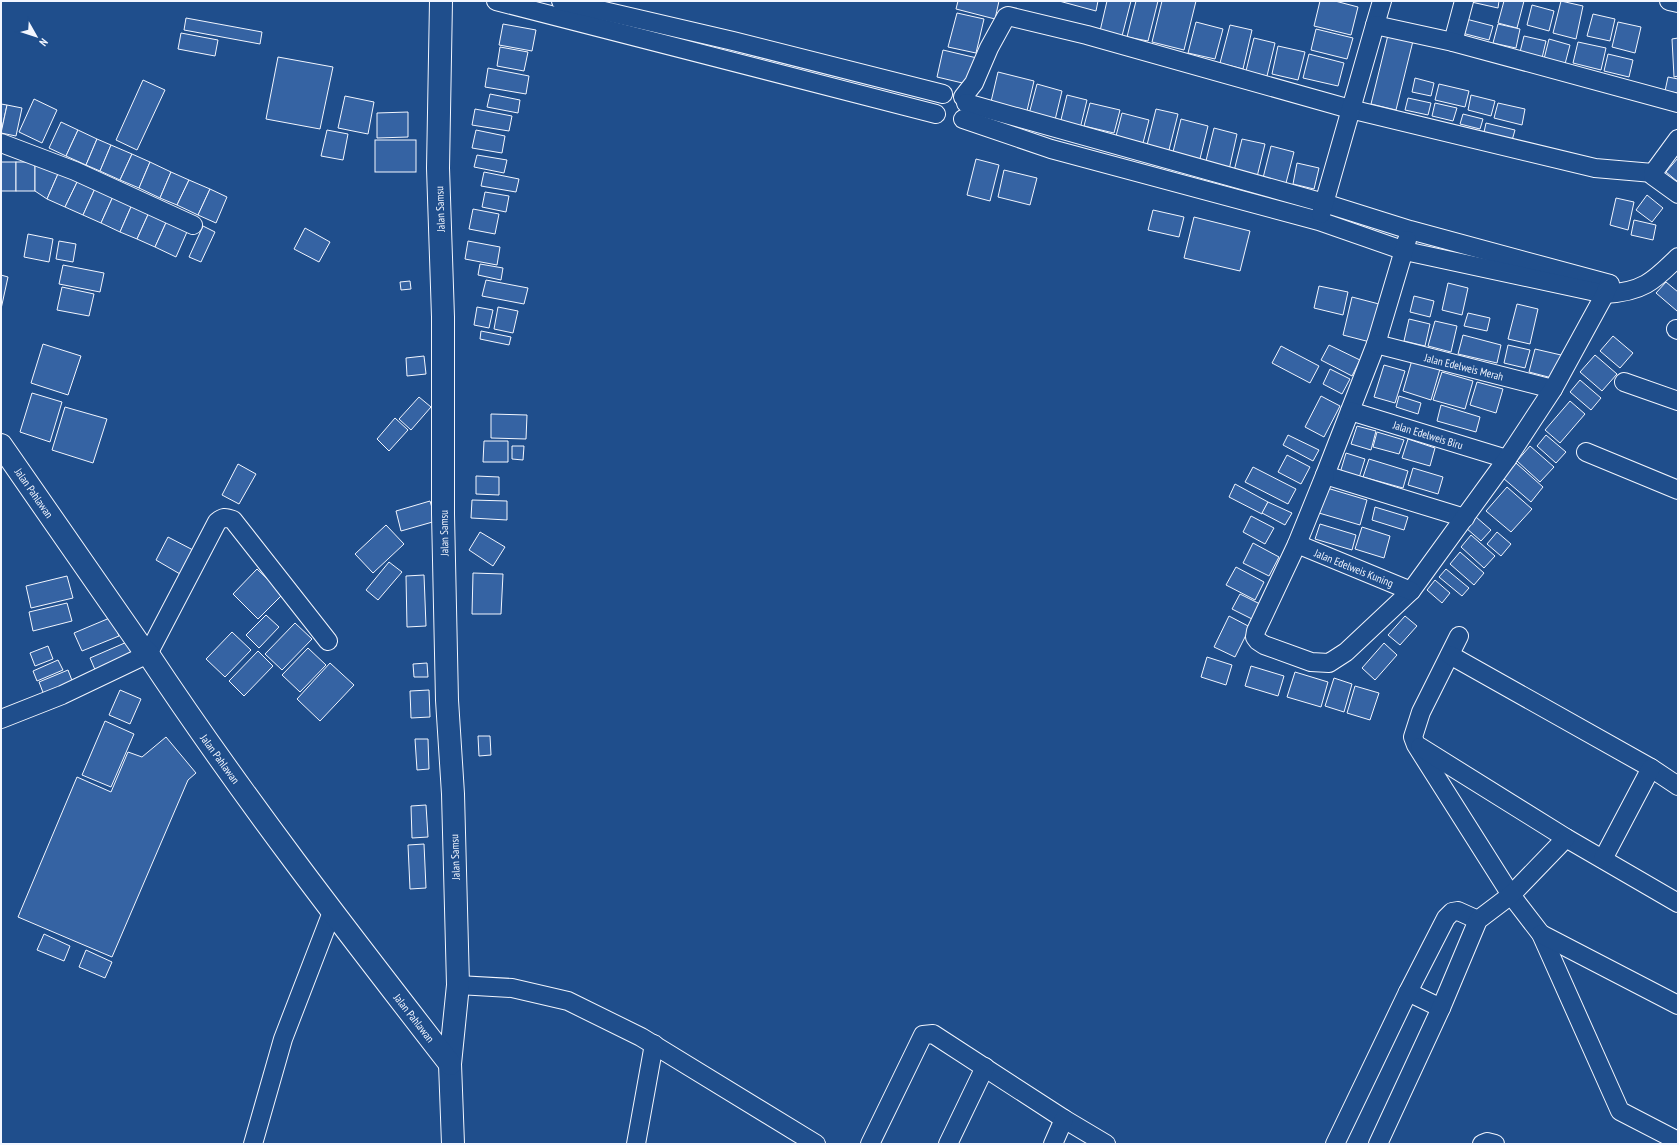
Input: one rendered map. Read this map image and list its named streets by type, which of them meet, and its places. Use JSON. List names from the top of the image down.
{
  "streets": {
    "street": [
      "Jalan Samsu",
      "Jalan Edelweis Merah",
      "Jalan Edelweis Biru",
      "Jalan Pahlawan",
      "Jalan Edelweis Kuning"
    ]
  },
  "crossings": [
    ["Jalan Samsu", "Jalan Pahlawan"]
  ],
  "north": "bottom right"
}
